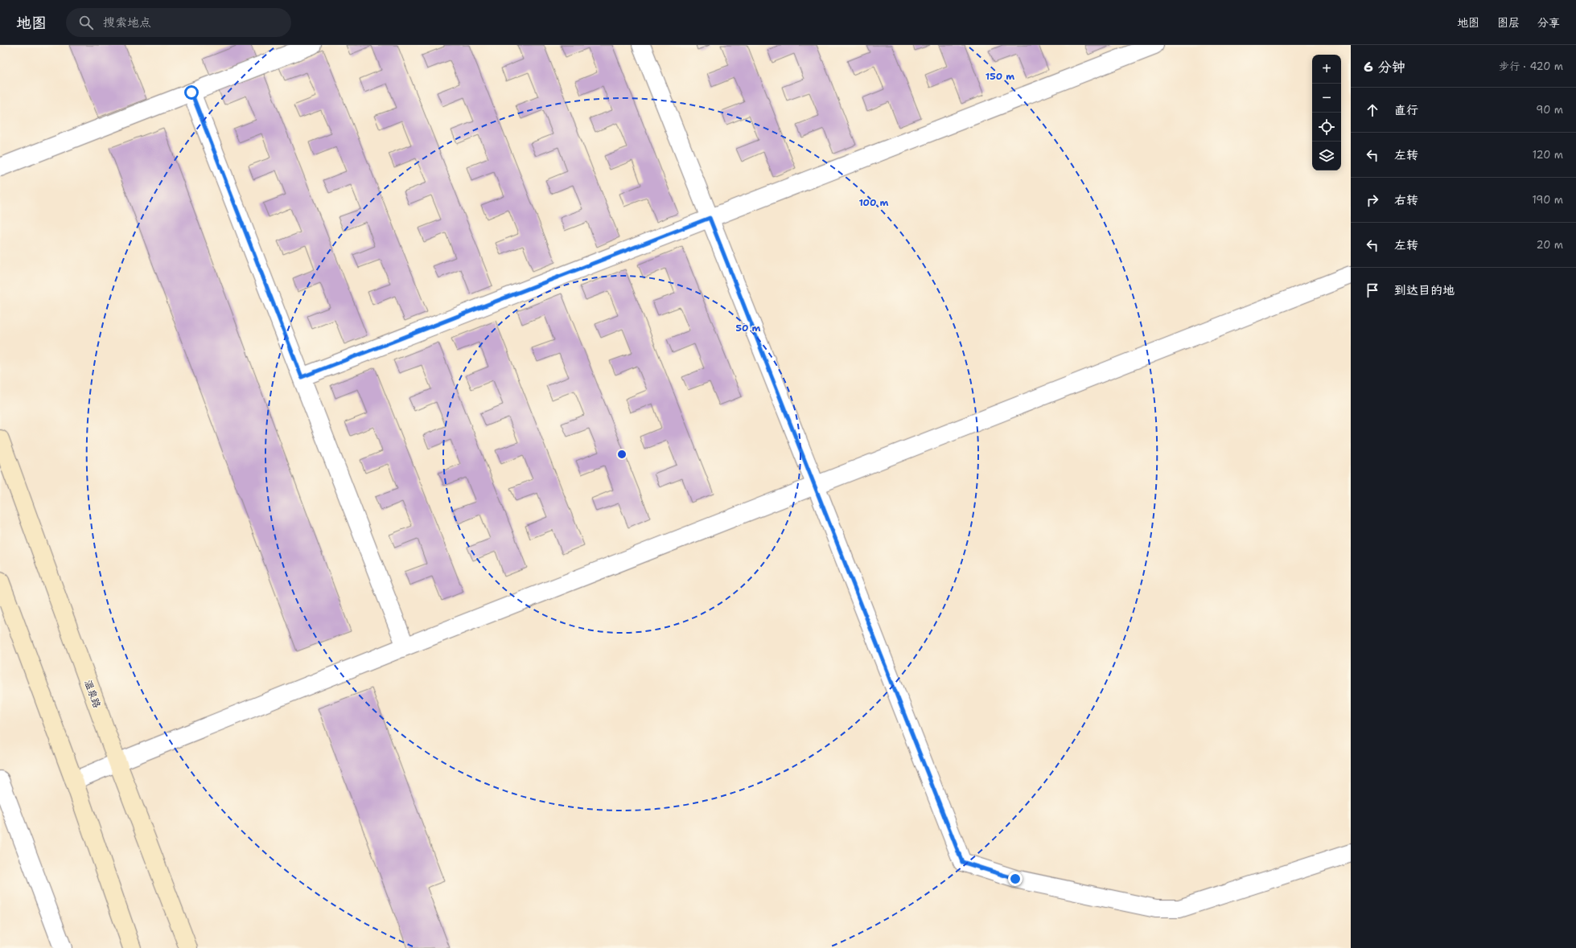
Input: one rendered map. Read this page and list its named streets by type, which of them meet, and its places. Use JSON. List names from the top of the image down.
{
  "streets": {
    "main road": ["温泉路"]
  },
  "page": {
    "header": "地图",
    "search": "搜索地点",
    "nav": ["地图", "图层", "分享"],
    "heading": ["6 分钟", "步行 · 420 m"],
    "map_buttons": ["+", "−"],
    "list": [
      ["直行", "90 m"],
      ["左转", "120 m"],
      ["右转", "190 m"],
      ["左转", "20 m"],
      "到达目的地"
    ]
  },
  "rings": ["150 m", "100 m", "50 m"]
}
